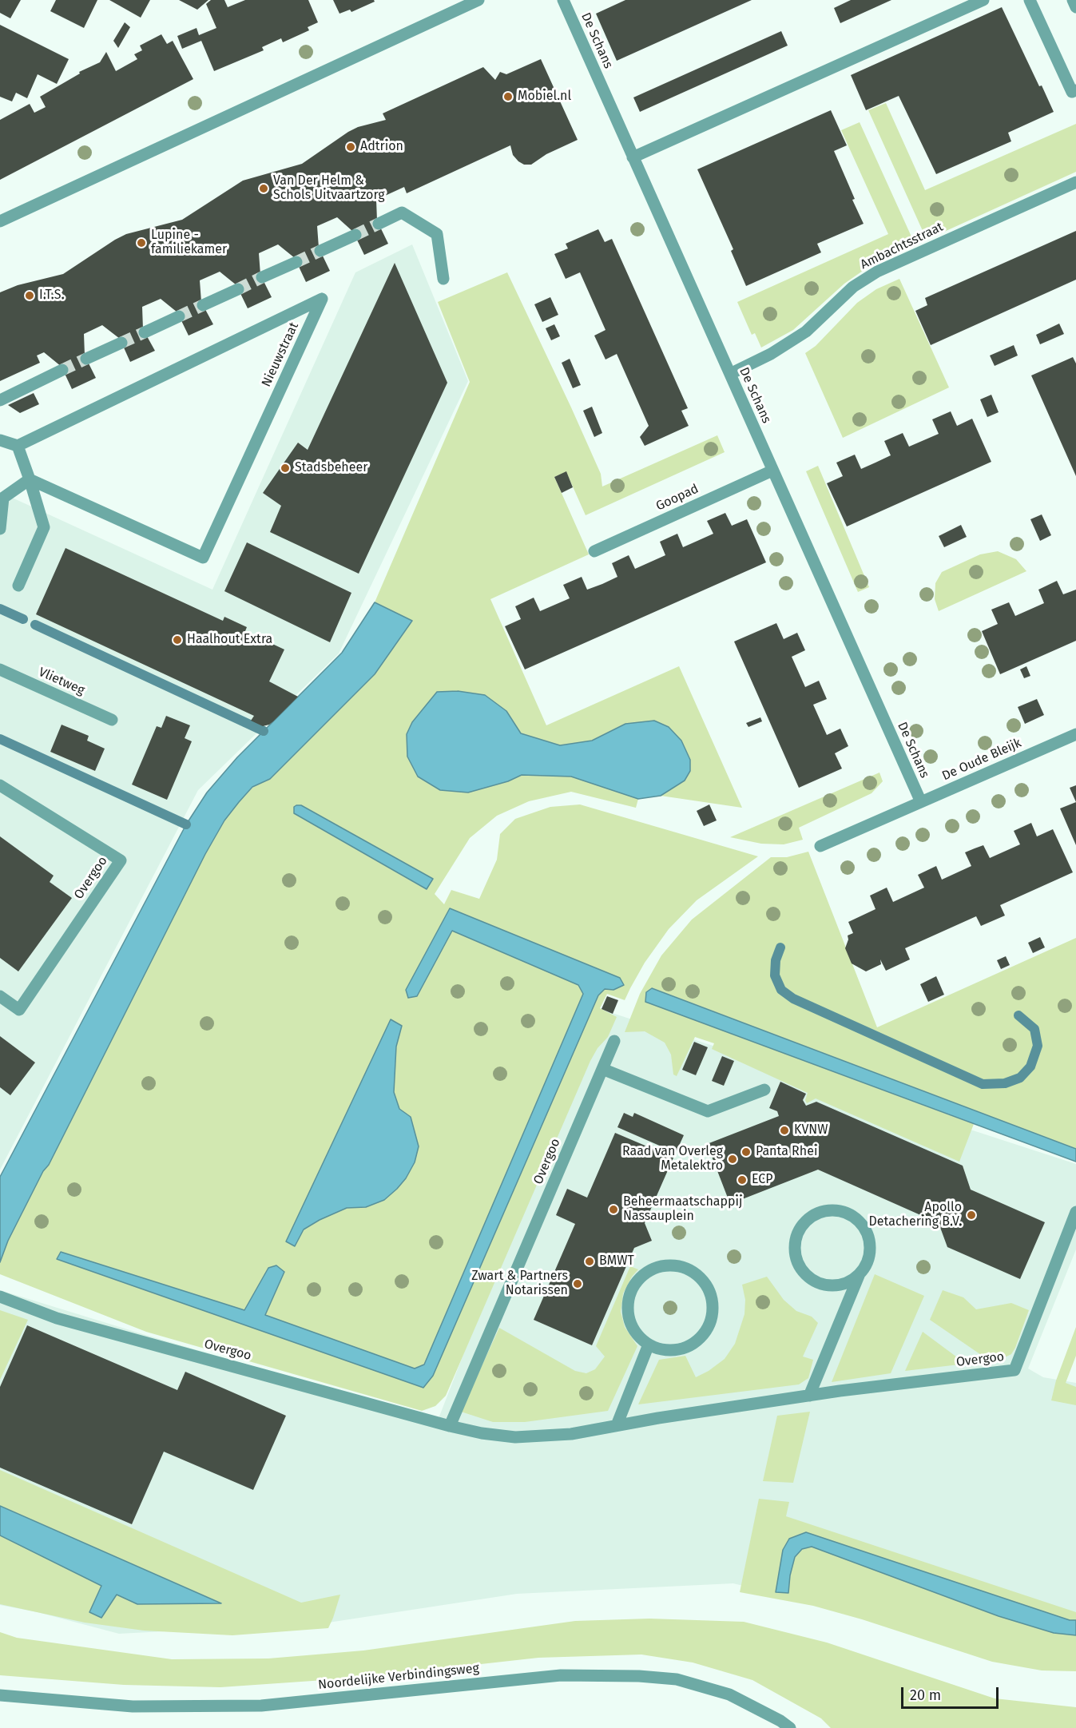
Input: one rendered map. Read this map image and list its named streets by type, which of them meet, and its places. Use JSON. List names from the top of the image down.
{
  "streets": {
    "street": [
      "De Schans",
      "Ambachtsstraat",
      "Nieuwstraat",
      "Goopad",
      "Vlietweg",
      "De Oude Bleijk",
      "Overgoo",
      "Noordelijke Verbindingsweg"
    ]
  },
  "crossings": [
    ["De Schans", "Ambachtsstraat"],
    ["De Schans", "Goopad"],
    ["De Schans", "De Oude Bleijk"]
  ],
  "places": [
    "Mobiel.nl",
    "Adtrion",
    "Van Der Helm & Schols Uitvaartzorg",
    "Lupine - familiekamer",
    "I.T.S.",
    "Stadsbeheer",
    "Haalhout Extra",
    "KVNW",
    "Panta Rhei",
    "Raad van Overleg Metalektro",
    "ECP",
    "Beheermaatschappij Nassauplein",
    "Apollo Detachering B.V.",
    "BMWT",
    "Zwart & Partners Notarissen"
  ],
  "scale_bar": "20 m"
}
